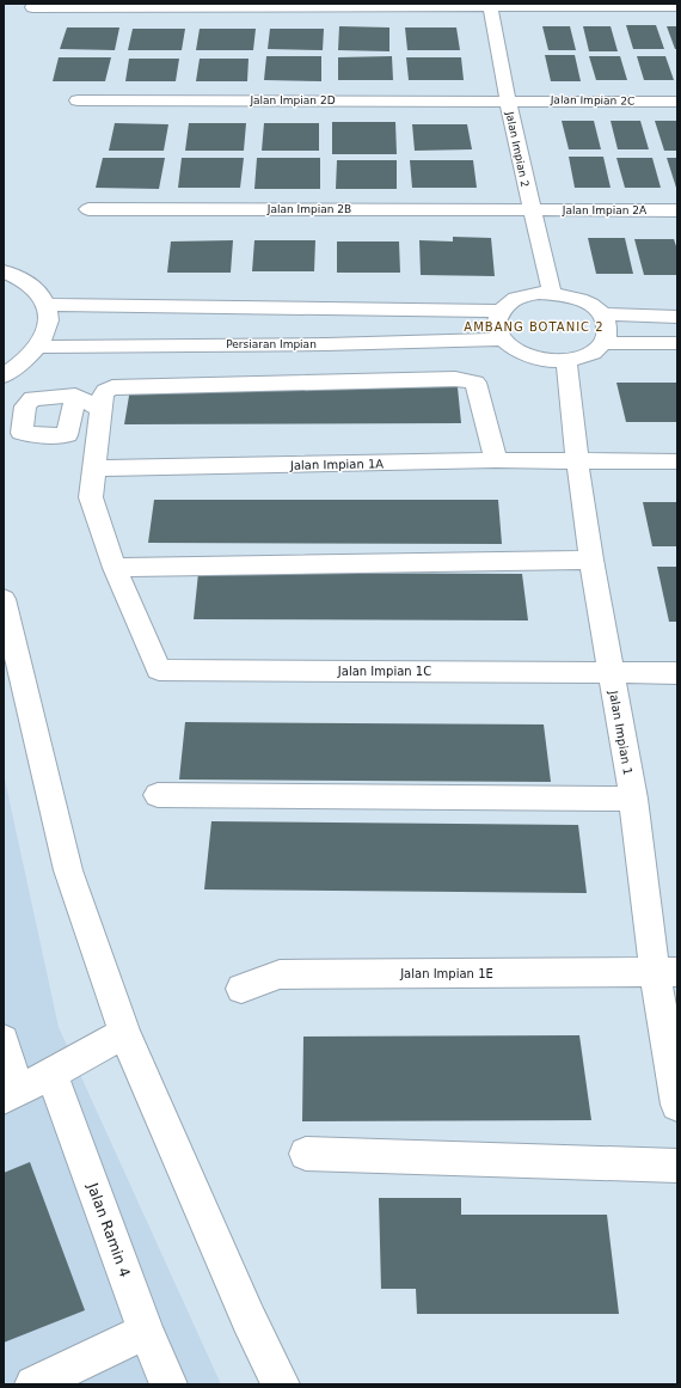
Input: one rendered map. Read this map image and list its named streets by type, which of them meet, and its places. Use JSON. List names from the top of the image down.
{
  "streets": {
    "street": [
      "Jalan Impian 2D",
      "Jalan Impian 2C",
      "Jalan Impian 2",
      "Jalan Impian 2B",
      "Jalan Impian 2A",
      "Persiaran Impian",
      "Jalan Impian 1A",
      "Jalan Impian 1C",
      "Jalan Impian 1",
      "Jalan Impian 1E",
      "Jalan Ramin 4"
    ]
  },
  "crossings": [
    ["Jalan Impian 2D", "Jalan Impian 2C"],
    ["Jalan Impian 2D", "Jalan Impian 2"],
    ["Jalan Impian 2C", "Jalan Impian 2"],
    ["Jalan Impian 2", "Jalan Impian 2B"],
    ["Jalan Impian 2", "Jalan Impian 2A"],
    ["Jalan Impian 2", "Persiaran Impian"],
    ["Jalan Impian 2", "Jalan Impian 1"],
    ["Jalan Impian 2B", "Jalan Impian 2A"],
    ["Persiaran Impian", "Jalan Impian 1"],
    ["Jalan Impian 1A", "Jalan Impian 1"],
    ["Jalan Impian 1C", "Jalan Impian 1"],
    ["Jalan Impian 1", "Jalan Impian 1E"]
  ],
  "districts": ["AMBANG BOTANIC 2"]
}
